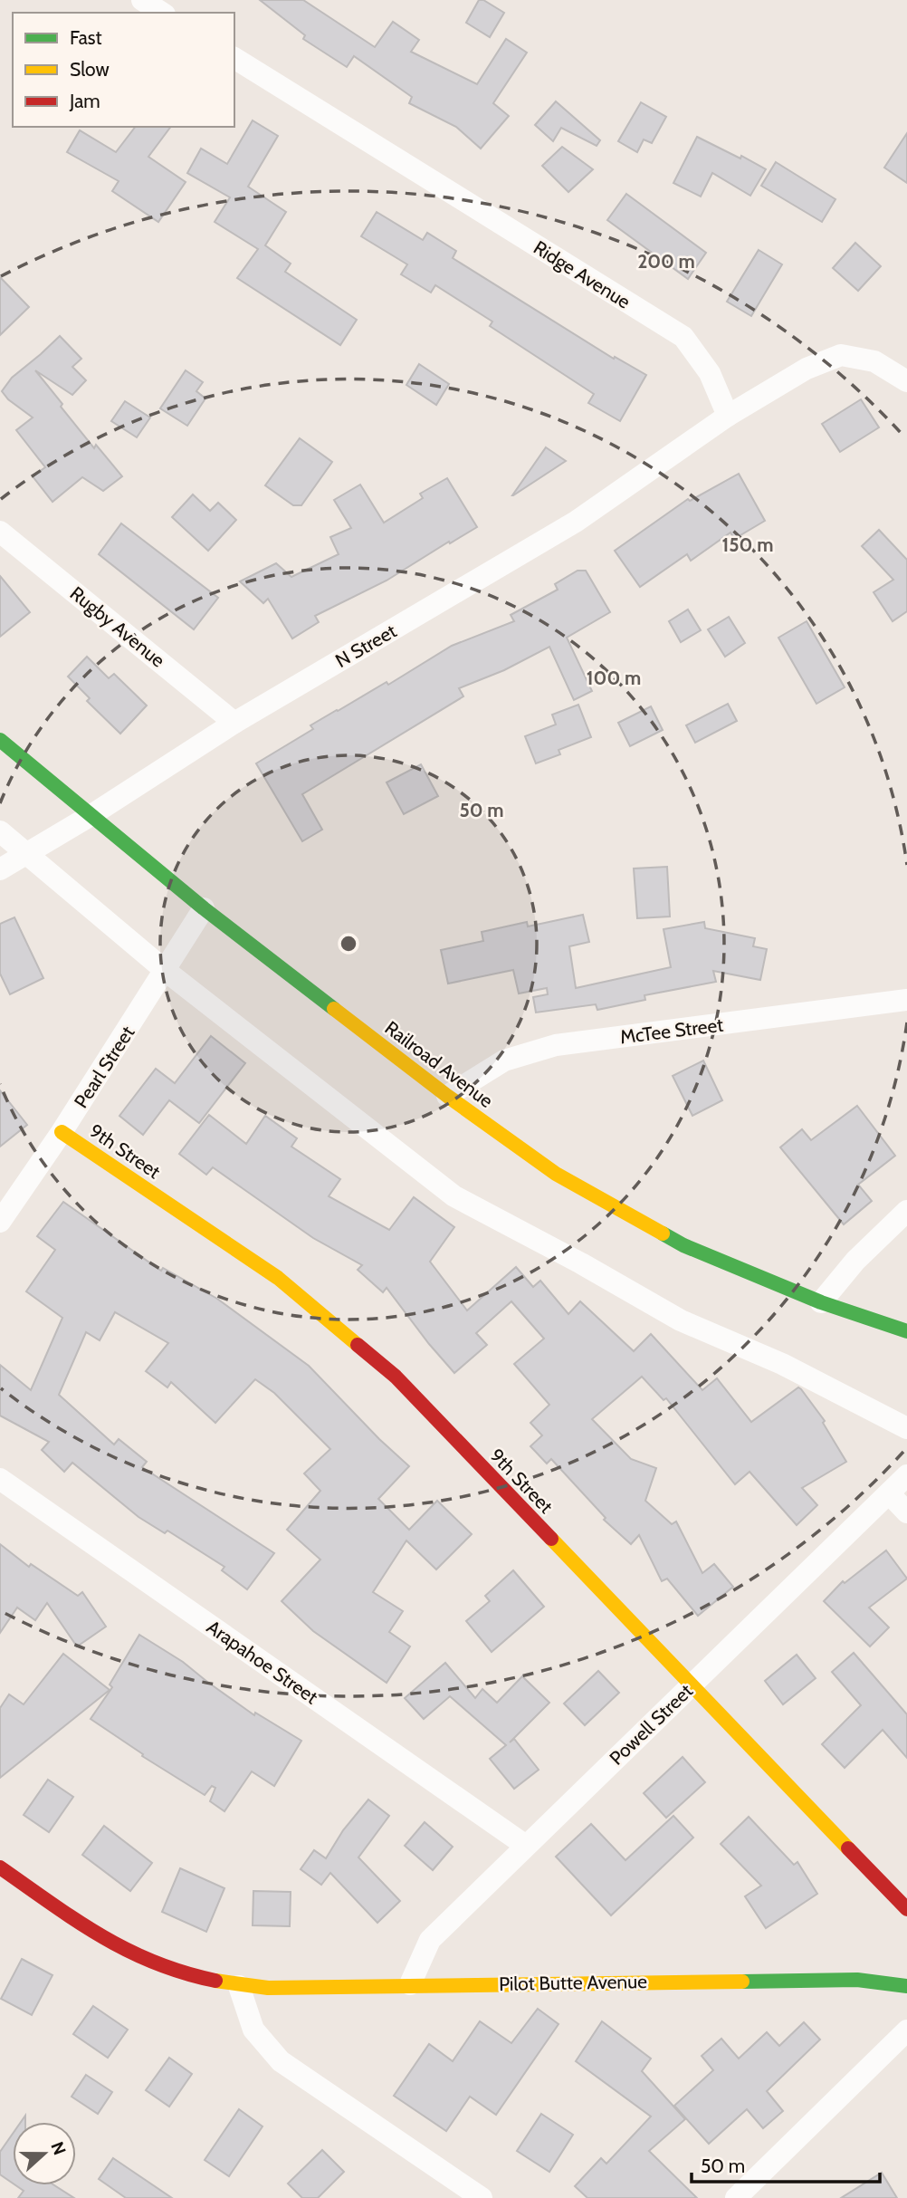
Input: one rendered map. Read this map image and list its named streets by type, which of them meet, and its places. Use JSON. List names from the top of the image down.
{
  "streets": {
    "street": [
      "Ridge Avenue",
      "Rugby Avenue",
      "N Street",
      "McTee Street",
      "Railroad Avenue",
      "Pearl Street",
      "9th Street",
      "Arapahoe Street",
      "Powell Street",
      "Pilot Butte Avenue"
    ]
  },
  "crossings": [
    ["Ridge Avenue", "N Street"],
    ["Rugby Avenue", "N Street"],
    ["N Street", "Railroad Avenue"],
    ["McTee Street", "Railroad Avenue"],
    ["Railroad Avenue", "Pearl Street"],
    ["Pearl Street", "9th Street"],
    ["9th Street", "Powell Street"],
    ["Arapahoe Street", "Powell Street"],
    ["Powell Street", "Pilot Butte Avenue"]
  ],
  "legend": ["Fast", "Slow", "Jam"],
  "scale_bar": "50 m",
  "north": "right",
  "rings": [
    "200 m",
    "150 m",
    "100 m",
    "50 m"
  ]
}
